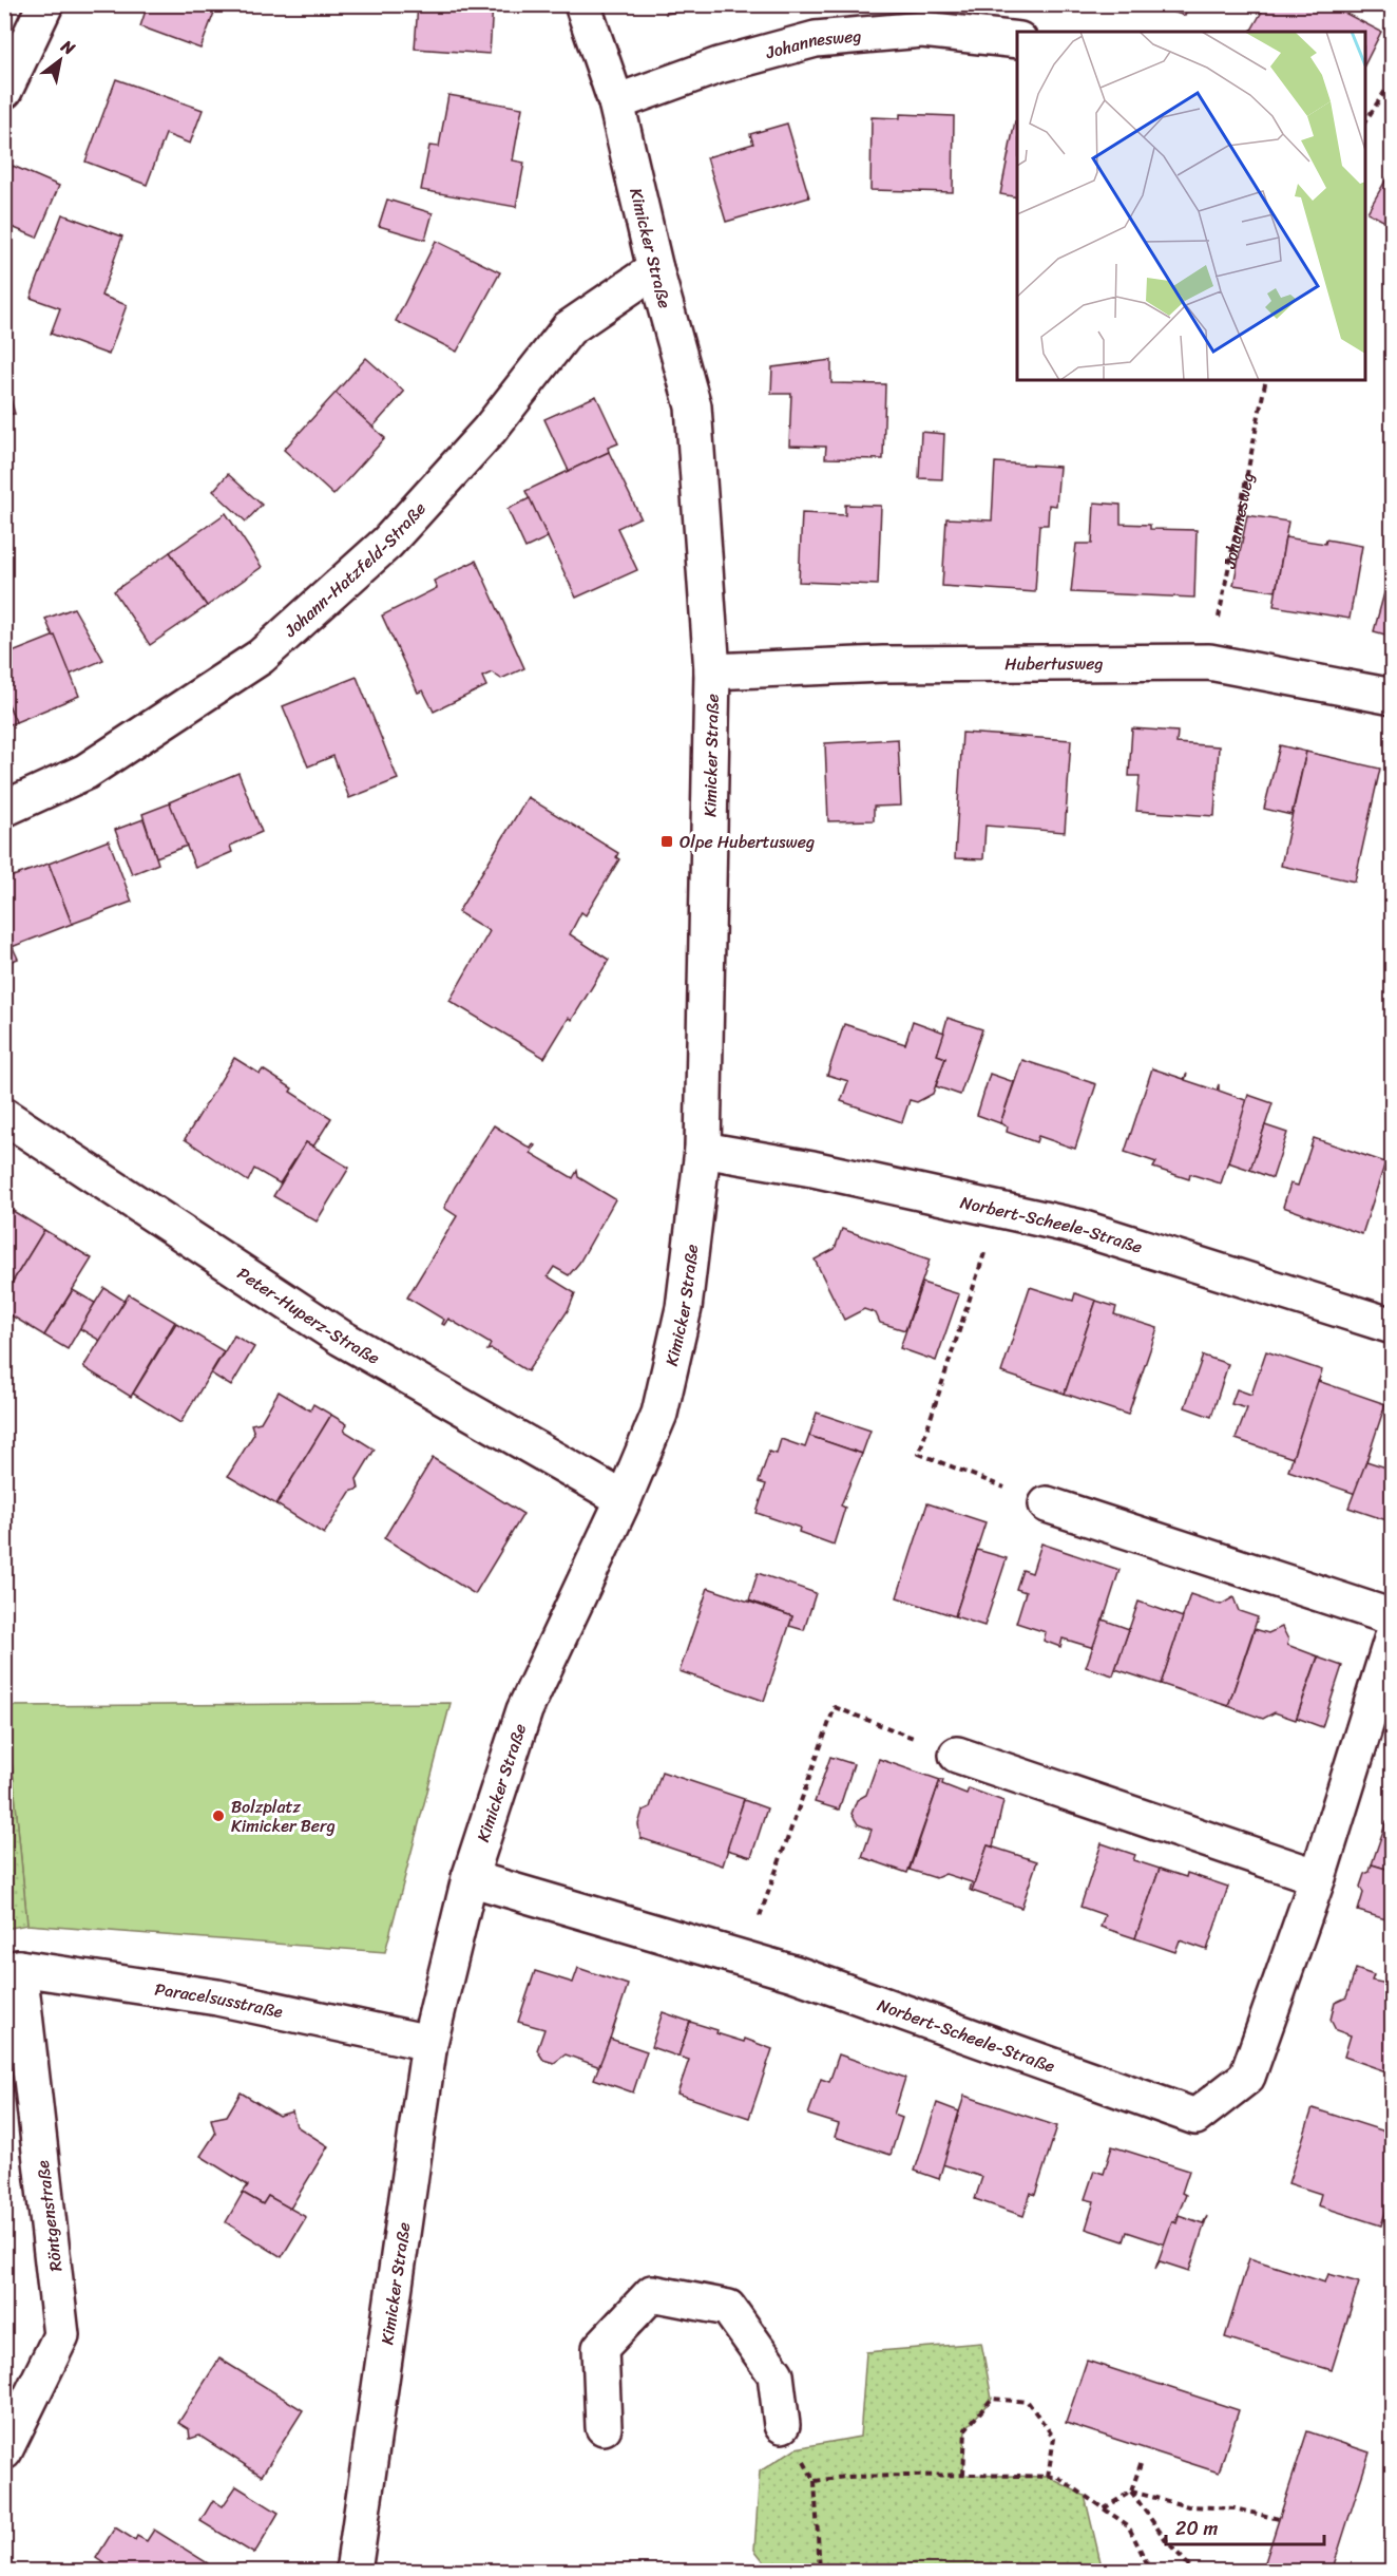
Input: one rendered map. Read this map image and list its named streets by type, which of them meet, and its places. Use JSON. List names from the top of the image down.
{
  "streets": {
    "street": [
      "Johannesweg",
      "Kimicker Straße",
      "Johann-Hatzfeld-Straße",
      "Hubertusweg",
      "Norbert-Scheele-Straße",
      "Peter-Huperz-Straße",
      "Paracelsusstraße",
      "Röntgenstraße"
    ]
  },
  "crossings": [
    ["Johannesweg", "Kimicker Straße"],
    ["Johannesweg", "Hubertusweg"],
    ["Kimicker Straße", "Johann-Hatzfeld-Straße"],
    ["Kimicker Straße", "Hubertusweg"],
    ["Kimicker Straße", "Norbert-Scheele-Straße"],
    ["Kimicker Straße", "Peter-Huperz-Straße"],
    ["Kimicker Straße", "Paracelsusstraße"],
    ["Paracelsusstraße", "Röntgenstraße"]
  ],
  "places": {
    "transit": ["Olpe Hubertusweg"],
    "other": ["Bolzplatz Kimicker Berg"]
  },
  "scale_bar": "20 m",
  "north": "top right"
}
